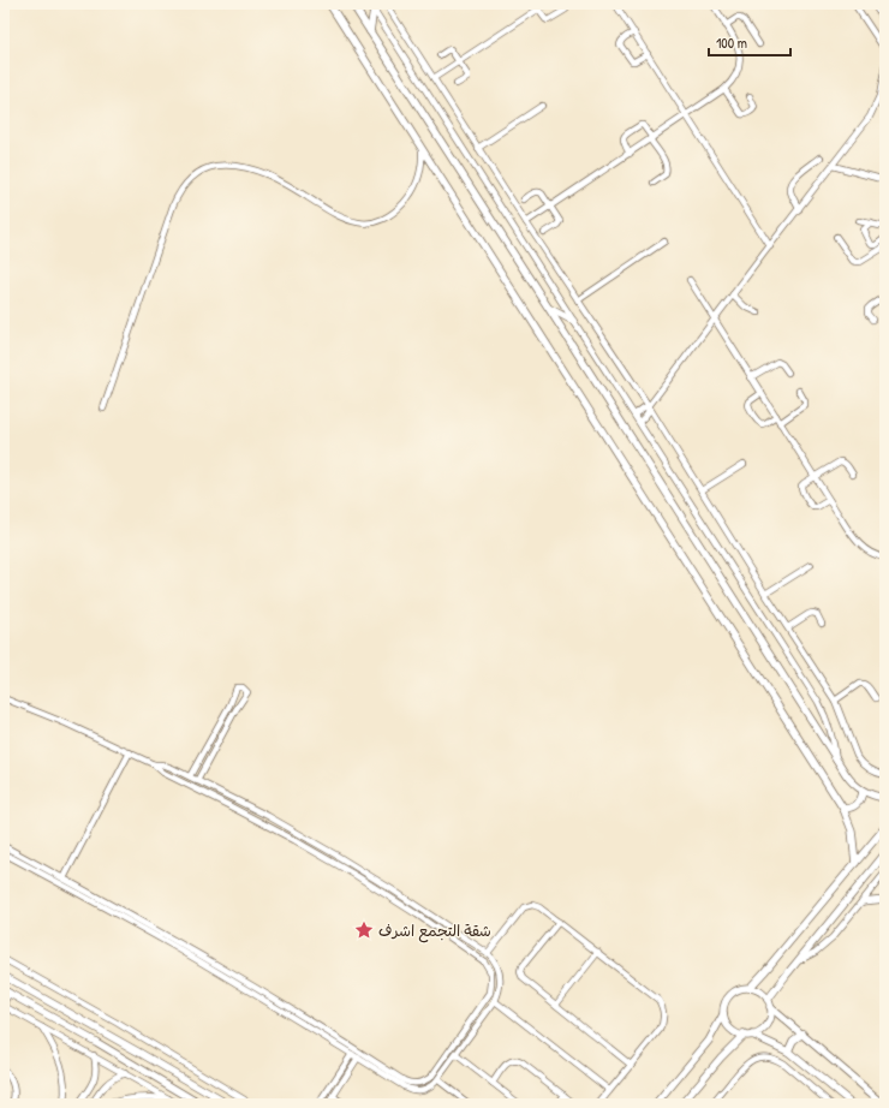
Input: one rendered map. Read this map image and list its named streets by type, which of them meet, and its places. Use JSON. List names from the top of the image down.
{
  "places": {
    "place": ["شقة التجمع اشرف"]
  },
  "scale_bar": "100 m"
}
